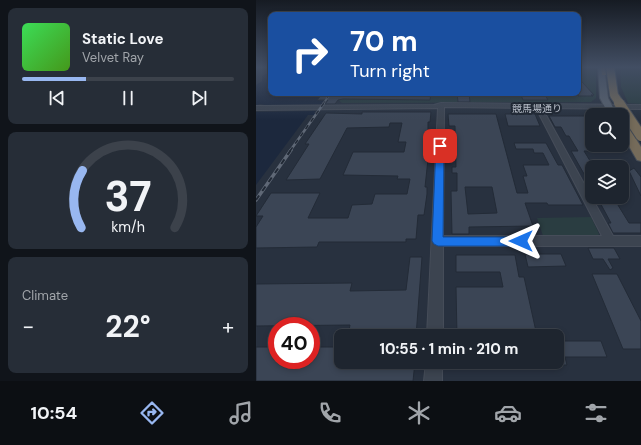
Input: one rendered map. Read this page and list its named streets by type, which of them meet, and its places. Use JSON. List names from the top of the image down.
{
  "streets": {
    "street": ["競馬場通り"]
  },
  "page": {
    "turn": ["70 m", "Turn right"],
    "song": ["Static Love", "Velvet Ray"],
    "tile": "Climate",
    "heat": ["−", "22°", "+"],
    "limit": "40",
    "trip": "10:55 · 1 min · 210 m",
    "tabs": "10:54",
    "gauge": ["37", "km/h"]
  }
}
